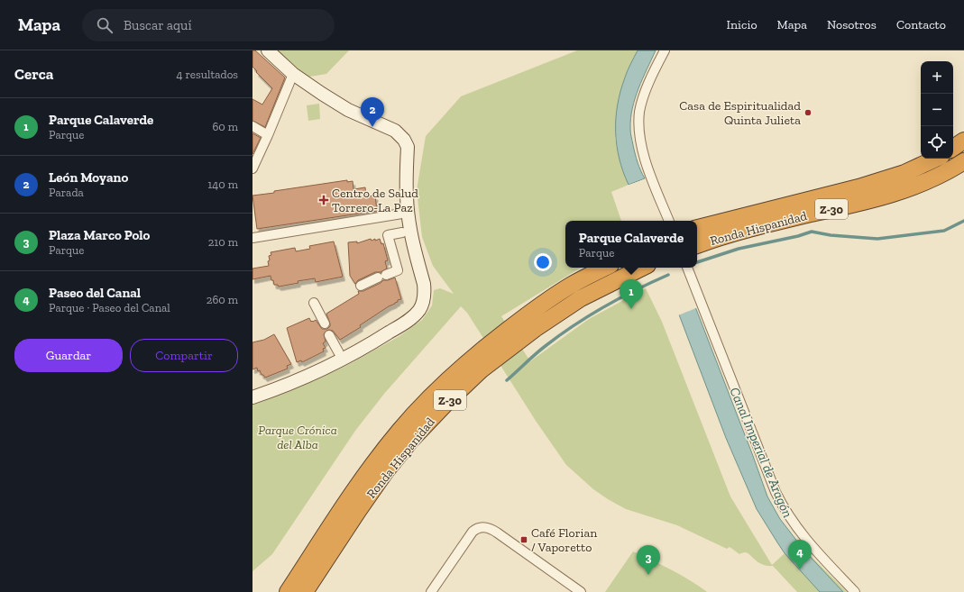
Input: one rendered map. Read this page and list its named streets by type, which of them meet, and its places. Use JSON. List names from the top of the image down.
{
  "streets": {
    "highway": ["Z-30", "Ronda Hispanidad"]
  },
  "water": ["Canal Imperial de Aragón"],
  "parks": ["Parque Crónica del Alba"],
  "places": {
    "other": ["Casa de Espiritualidad Quinta Julieta"],
    "health": ["Centro de Salud Torrero-La Paz"],
    "transit": ["Café Florian / Vaporetto"]
  },
  "page": {
    "header": "Mapa",
    "search": "Buscar aquí",
    "nav": [
      "Inicio",
      "Mapa",
      "Nosotros",
      "Contacto"
    ],
    "heading": ["Cerca", "4 resultados"],
    "map_buttons": ["+", "−"],
    "list": [
      {
        "mark": "1",
        "name": "Parque Calaverde",
        "note": "Parque",
        "value": "60 m"
      },
      {
        "mark": "2",
        "name": "León Moyano",
        "note": "Parada",
        "value": "140 m"
      },
      {
        "mark": "3",
        "name": "Plaza Marco Polo",
        "note": "Parque",
        "value": "210 m"
      },
      {
        "mark": "4",
        "name": "Paseo del Canal",
        "note": "Parque · Paseo del Canal",
        "value": "260 m"
      }
    ],
    "pins": [
      "2",
      "1",
      "4",
      "3"
    ],
    "popup": ["Parque Calaverde", "Parque"],
    "buttons": ["Guardar", "Compartir"]
  }
}
